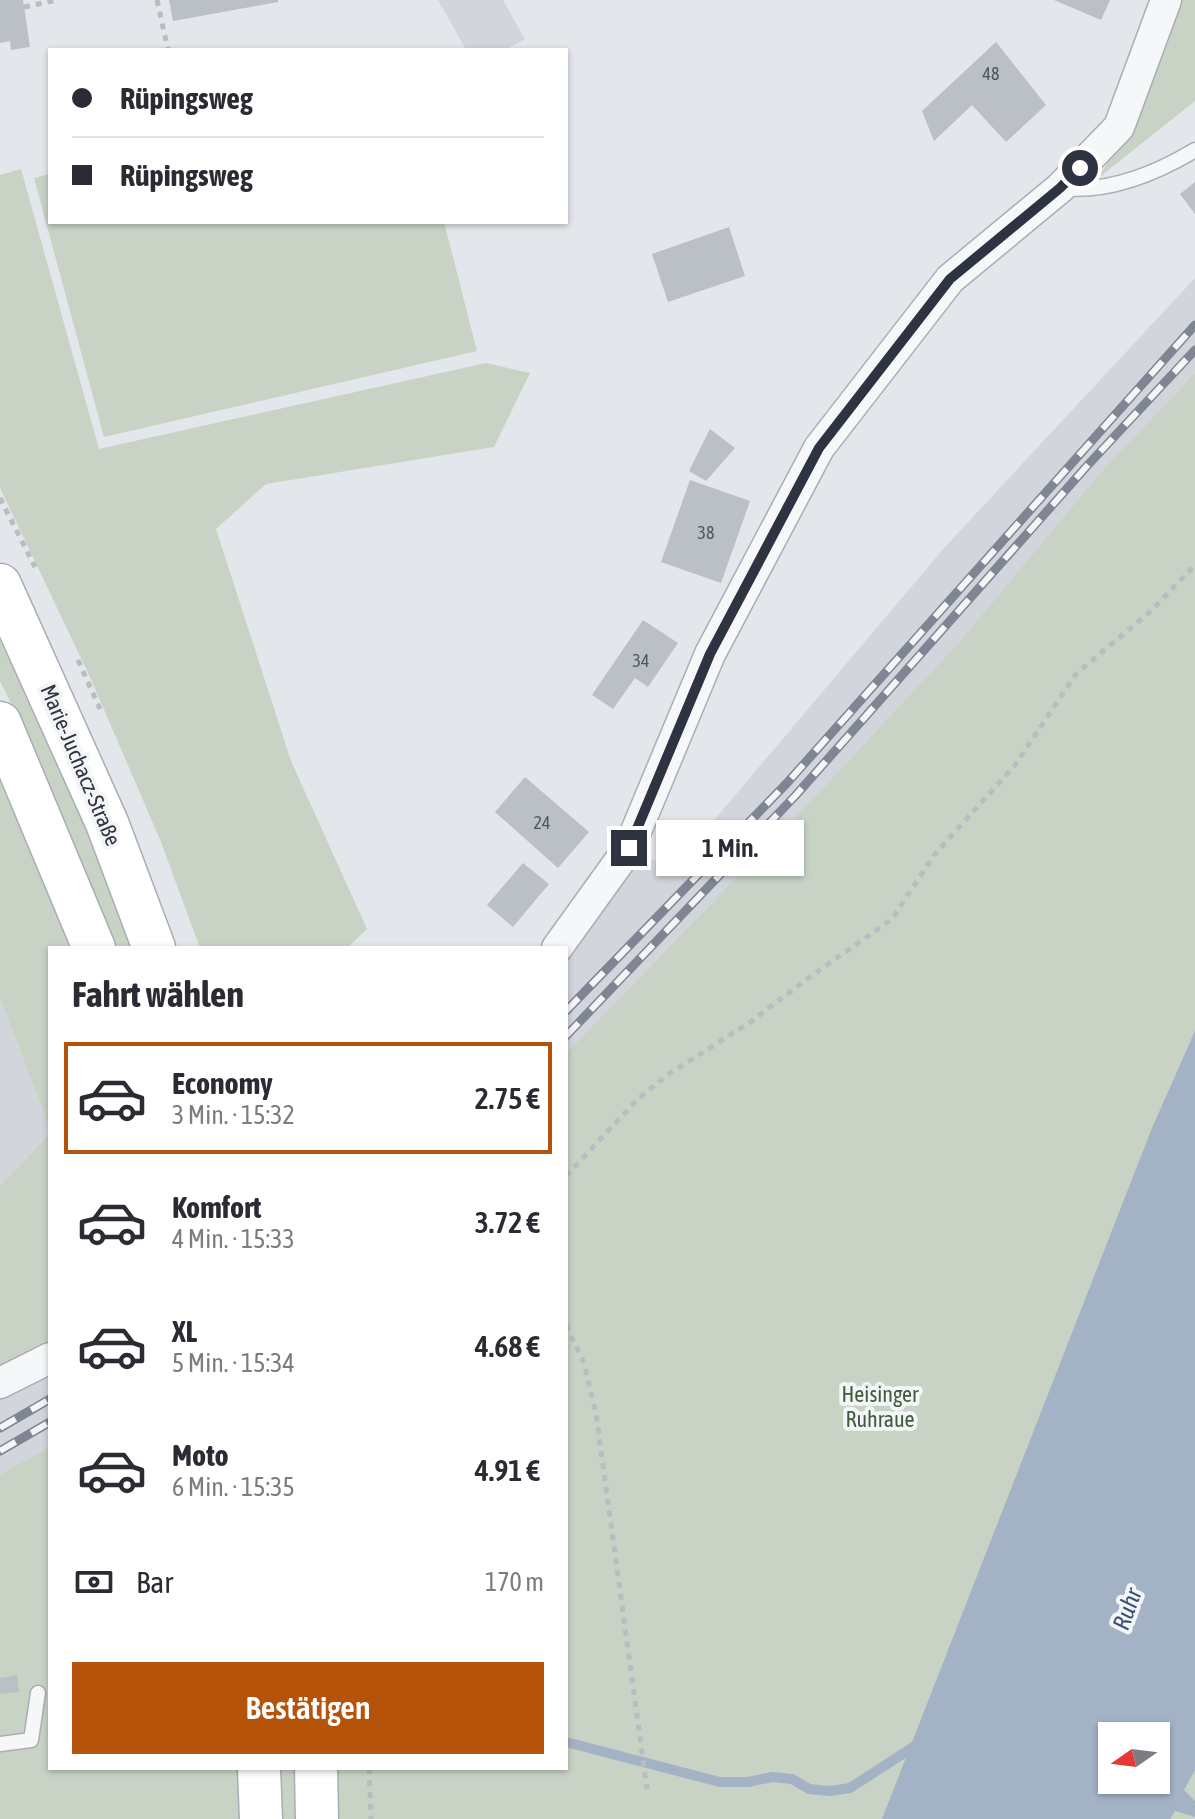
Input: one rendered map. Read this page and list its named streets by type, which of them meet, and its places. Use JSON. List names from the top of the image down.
{
  "streets": {
    "main road": ["Marie-Juchacz-Straße"]
  },
  "water": ["Ruhr"],
  "parks": ["Heisinger Ruhraue"],
  "house_numbers": [
    "48",
    "38",
    "34",
    "24"
  ],
  "north": "left",
  "page": {
    "banner": ["Rüpingsweg", "Rüpingsweg"],
    "bubble": "1 Min.",
    "heading": "Fahrt wählen",
    "list": [
      {
        "name": "Economy",
        "note": "3 Min. · 15:32",
        "value": "2.75 €"
      },
      {
        "name": "Komfort",
        "note": "4 Min. · 15:33",
        "value": "3.72 €"
      },
      {
        "name": "XL",
        "note": "5 Min. · 15:34",
        "value": "4.68 €"
      },
      {
        "name": "Moto",
        "note": "6 Min. · 15:35",
        "value": "4.91 €"
      }
    ],
    "pay": ["Bar", "170 m"],
    "buttons": "Bestätigen"
  }
}
